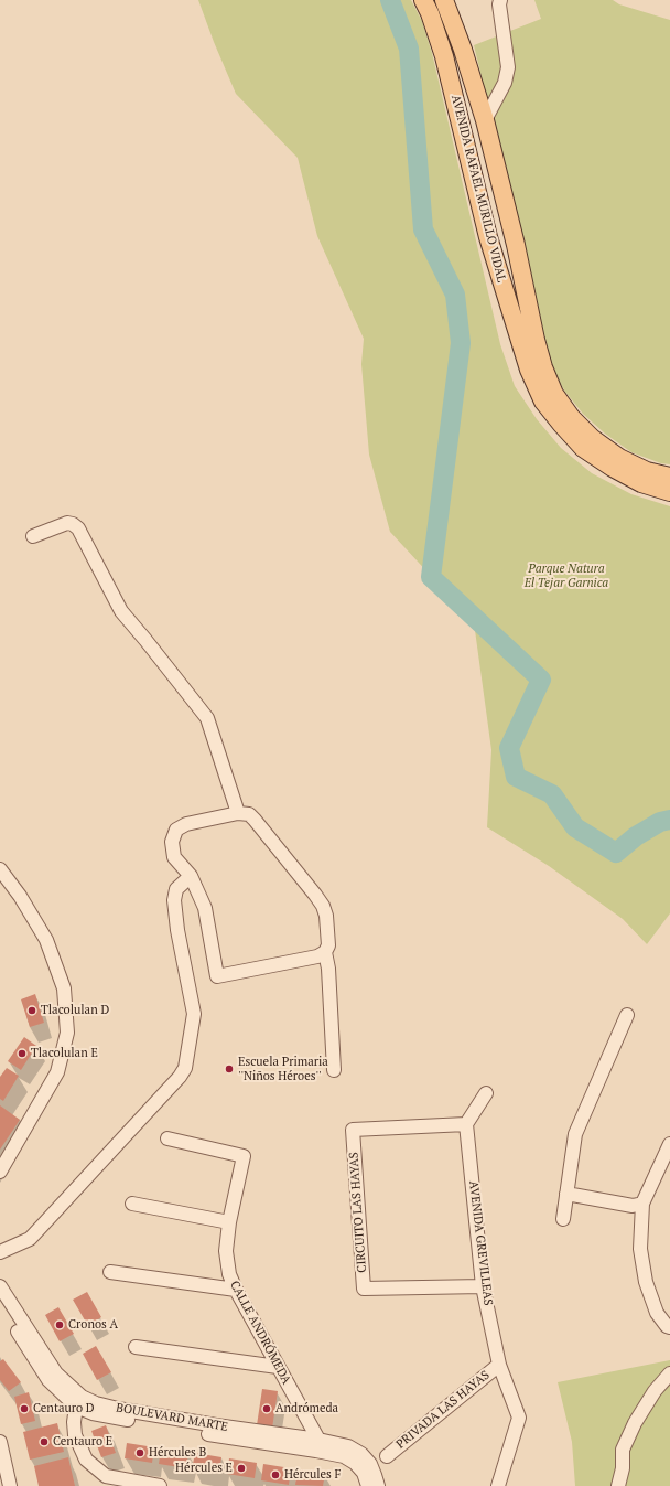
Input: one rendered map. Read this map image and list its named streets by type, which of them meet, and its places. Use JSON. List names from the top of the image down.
{
  "streets": {
    "main road": ["AVENIDA RAFAEL MURILLO VIDAL"],
    "street": [
      "CIRCUITO LAS HAYAS",
      "AVENIDA GREVILLEAS",
      "CALLE ANDRÓMEDA",
      "PRIVADA LAS HAYAS",
      "BOULEVARD MARTE"
    ]
  },
  "crossings": [
    ["CIRCUITO LAS HAYAS", "AVENIDA GREVILLEAS"],
    ["AVENIDA GREVILLEAS", "PRIVADA LAS HAYAS"],
    ["CALLE ANDRÓMEDA", "BOULEVARD MARTE"]
  ],
  "parks": ["Parque Natura El Tejar Garnica"],
  "places": [
    "Tlacolulan D",
    "Tlacolulan E",
    "Escuela Primaria ''Niños Héroes''",
    "Cronos A",
    "Centauro D",
    "Andrómeda",
    "Centauro E",
    "Hércules B",
    "Hércules E",
    "Hércules F"
  ]
}
